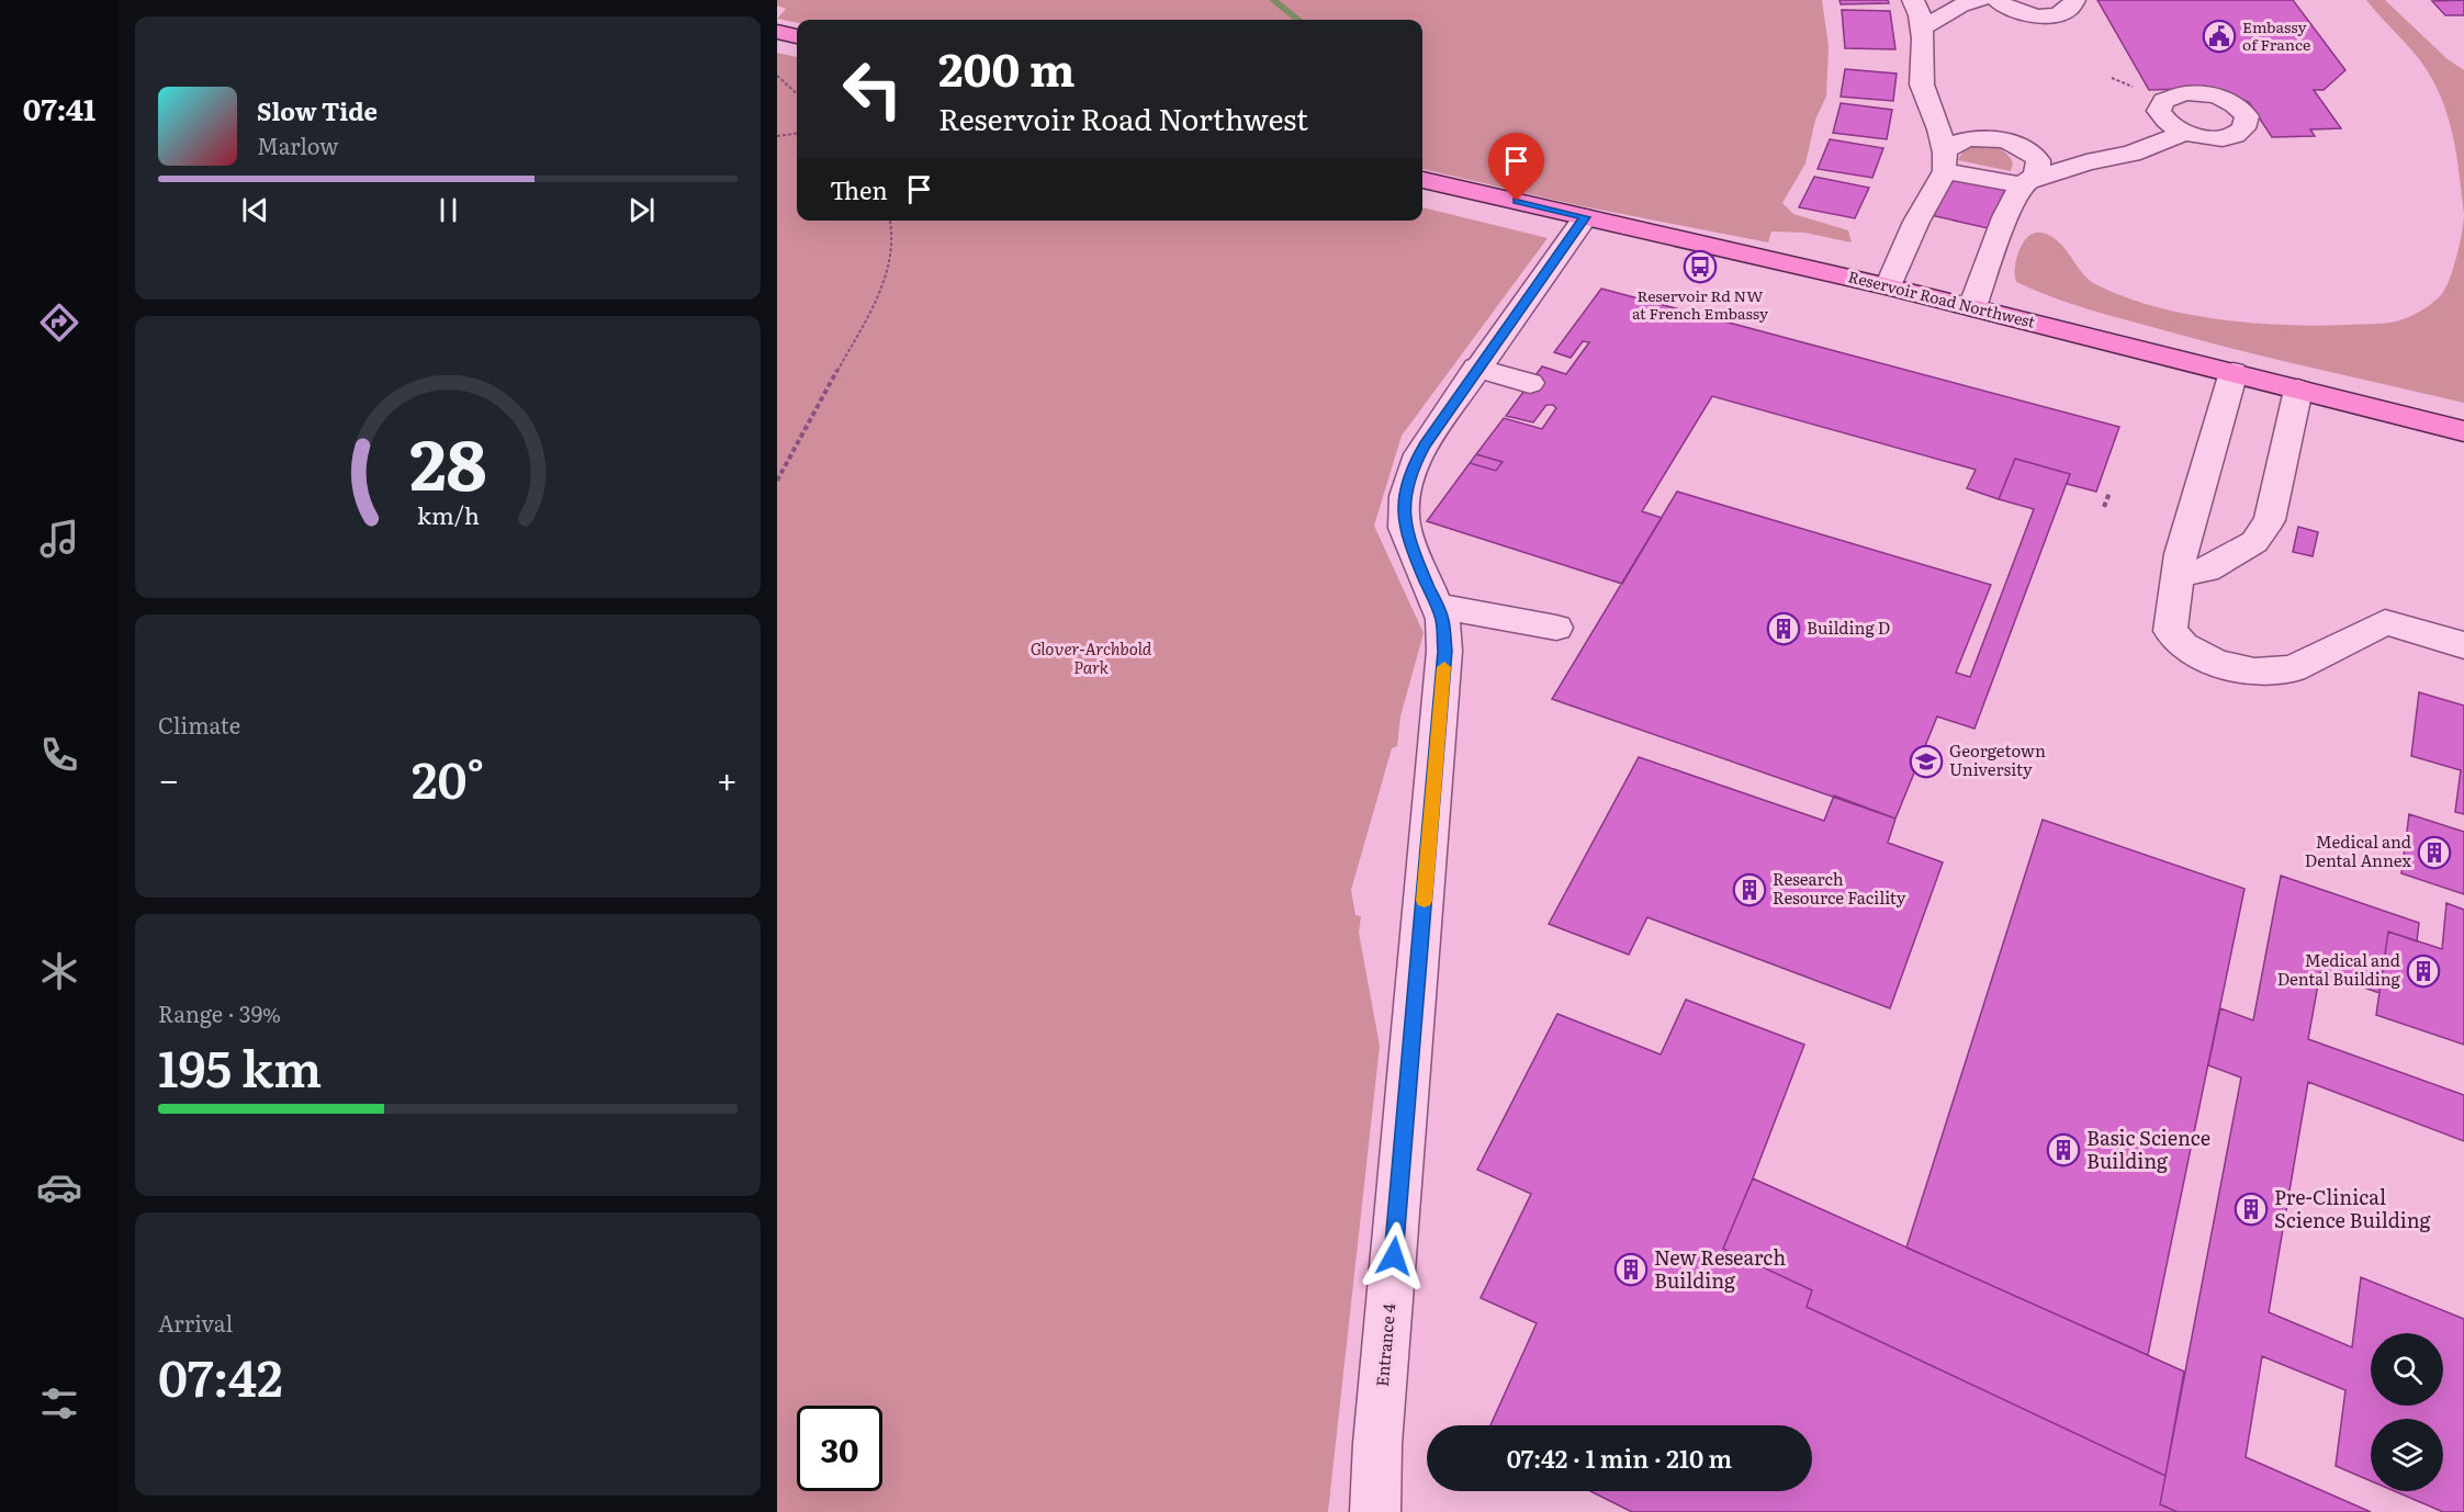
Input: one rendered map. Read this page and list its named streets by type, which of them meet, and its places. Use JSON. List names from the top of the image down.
{
  "streets": {
    "main road": ["Reservoir Road Northwest"],
    "street": ["Entrance 4"]
  },
  "crossings": [
    ["Reservoir Road Northwest", "Entrance 4"]
  ],
  "parks": ["Glover-Archbold Park"],
  "places": {
    "public building": ["Embassy of France"],
    "bus stop": ["Reservoir Rd NW at French Embassy"],
    "building": [
      "Building D",
      "Medical and Dental Annex",
      "Research Resource Facility",
      "Medical and Dental Building",
      "Basic Science Building",
      "Pre-Clinical Science Building",
      "New Research Building"
    ],
    "school or university": ["Georgetown University"]
  },
  "page": {
    "tabs": "07:41",
    "turn": ["200 m", "Reservoir Road Northwest"],
    "song": ["Slow Tide", "Marlow"],
    "then": "Then",
    "tile": [
      "Climate",
      ["Range · 39%", "195 km"],
      ["Arrival", "07:42"]
    ],
    "heat": ["−", "20°", "+"],
    "limit": "30",
    "trip": "07:42 · 1 min · 210 m",
    "gauge": ["28", "km/h"]
  }
}
